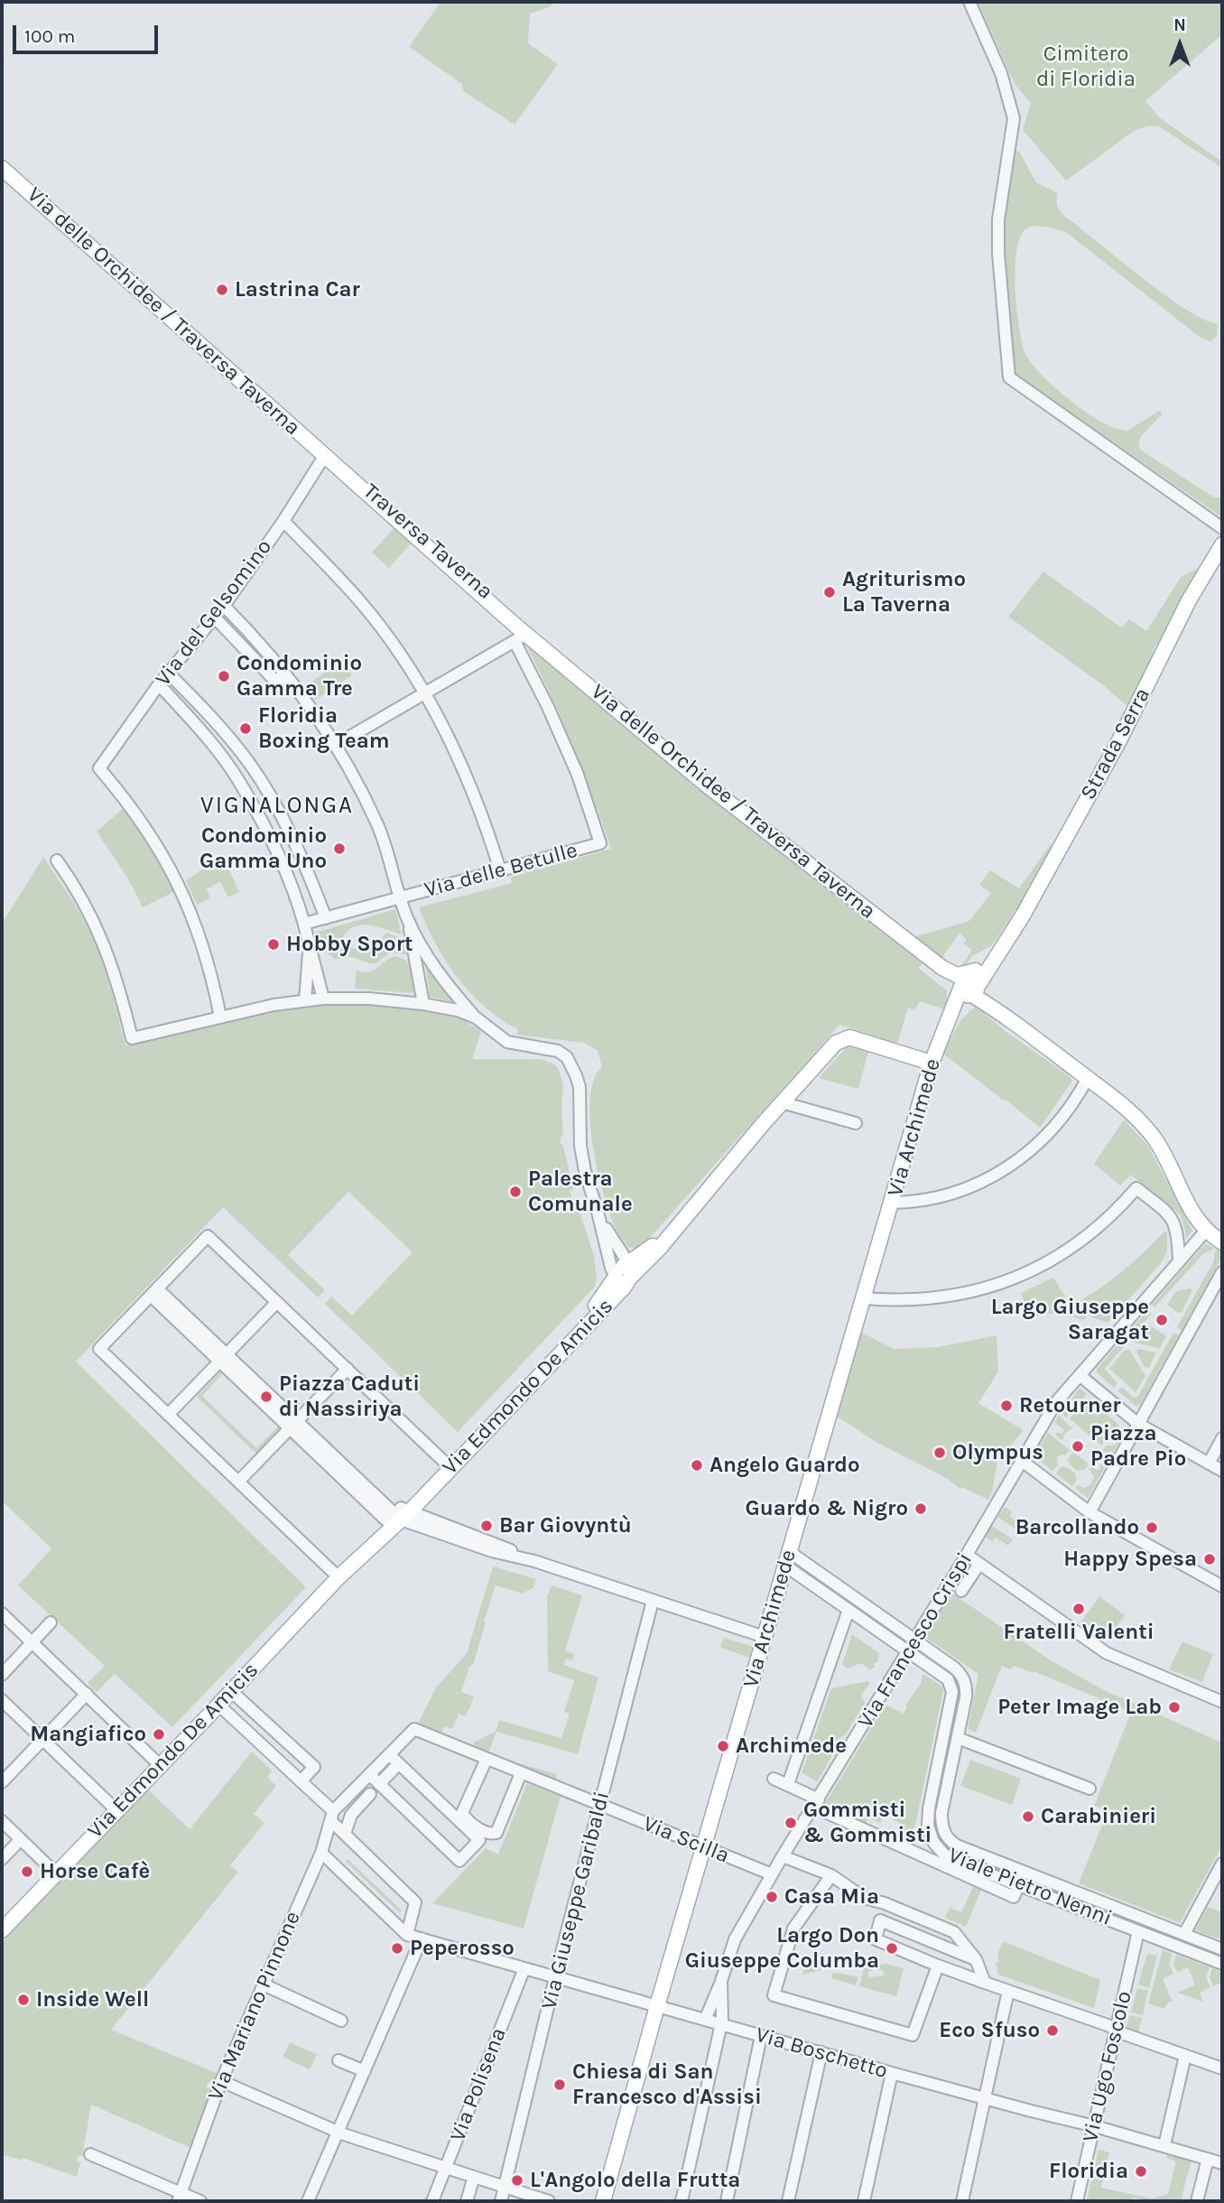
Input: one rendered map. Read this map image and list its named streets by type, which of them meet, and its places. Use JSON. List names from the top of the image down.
{
  "streets": {
    "main road": [
      "Via delle Orchidee / Traversa Taverna",
      "Strada Serra",
      "Via Archimede",
      "Via Edmondo De Amicis"
    ],
    "street": [
      "Via del Gelsomino",
      "Via delle Betulle",
      "Via Francesco Crispi",
      "Via Scilla",
      "Viale Pietro Nenni",
      "Via Giuseppe Garibaldi",
      "Via Mariano Pinnone",
      "Via Boschetto",
      "Via Ugo Foscolo",
      "Via Polisena"
    ]
  },
  "crossings": [
    ["Via delle Orchidee / Traversa Taverna", "Via del Gelsomino"],
    ["Via delle Orchidee / Traversa Taverna", "Strada Serra"],
    ["Via delle Orchidee / Traversa Taverna", "Via delle Betulle"],
    ["Via delle Orchidee / Traversa Taverna", "Via Archimede"],
    ["Via delle Orchidee / Traversa Taverna", "Via Francesco Crispi"],
    ["Strada Serra", "Via Archimede"],
    ["Via Archimede", "Via Scilla"],
    ["Via Archimede", "Via Boschetto"],
    ["Via Francesco Crispi", "Via Scilla"],
    ["Via Francesco Crispi", "Via Boschetto"],
    ["Via Scilla", "Via Giuseppe Garibaldi"],
    ["Viale Pietro Nenni", "Via Ugo Foscolo"],
    ["Via Giuseppe Garibaldi", "Via Boschetto"],
    ["Via Boschetto", "Via Ugo Foscolo"],
    ["Via Boschetto", "Via Polisena"]
  ],
  "districts": ["VIGNALONGA"],
  "parks": ["Cimitero di Floridia"],
  "places": [
    "Lastrina Car",
    "Agriturismo La Taverna",
    "Condominio Gamma Tre",
    "Floridia Boxing Team",
    "Condominio Gamma Uno",
    "Hobby Sport",
    "Palestra Comunale",
    "Largo Giuseppe Saragat",
    "Piazza Caduti di Nassiriya",
    "Retourner",
    "Piazza Padre Pio",
    "Olympus",
    "Angelo Guardo",
    "Guardo & Nigro",
    "Bar Giovyntù",
    "Barcollando",
    "Happy Spesa",
    "Fratelli Valenti",
    "Peter Image Lab",
    "Mangiafico",
    "Archimede",
    "Carabinieri",
    "Gommisti & Gommisti",
    "Horse Cafè",
    "Casa Mia",
    "Peperosso",
    "Largo Don Giuseppe Columba",
    "Inside Well",
    "Eco Sfuso",
    "Chiesa di San Francesco d'Assisi",
    "Floridia",
    "L'Angolo della Frutta"
  ],
  "scale_bar": "100 m",
  "north": "top"
}
